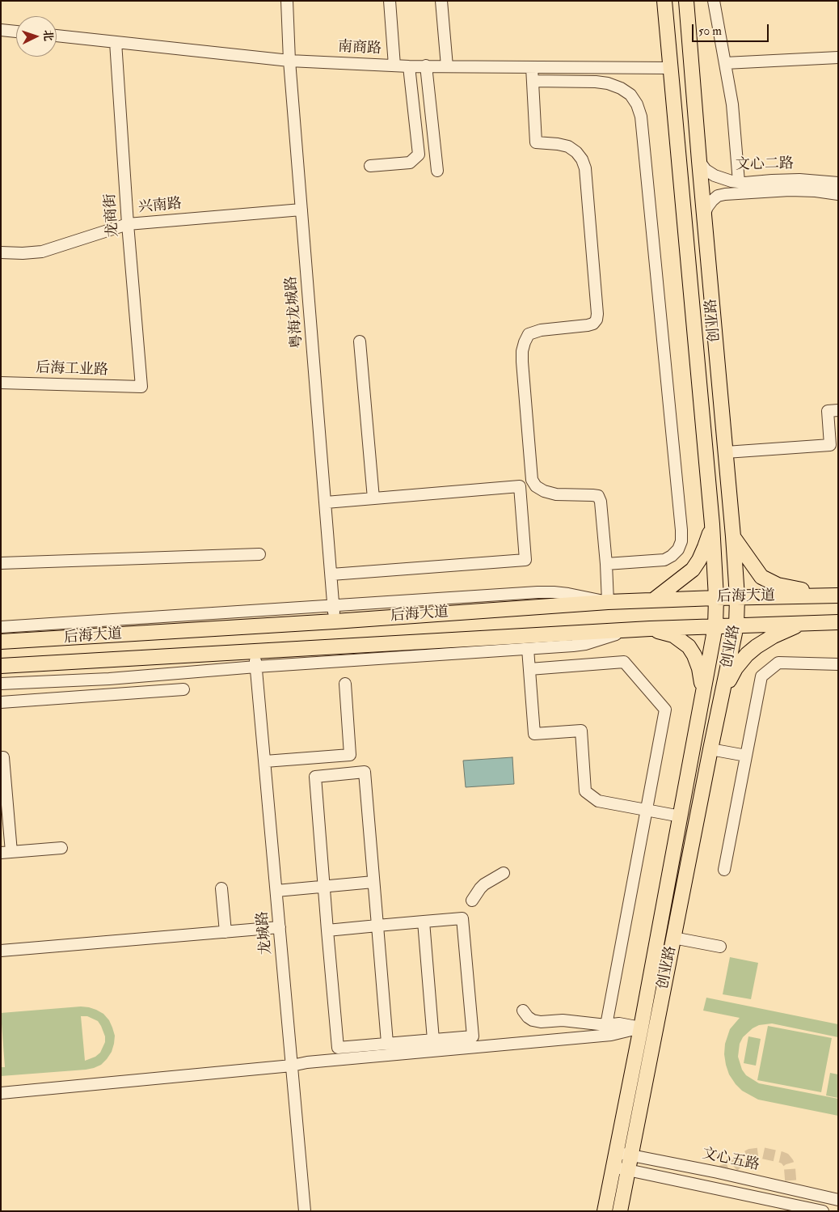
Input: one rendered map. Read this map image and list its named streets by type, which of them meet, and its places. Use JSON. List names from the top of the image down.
{
  "streets": {
    "main road": ["创业路", "后海大道"],
    "street": [
      "南商路",
      "文心二路",
      "兴南路",
      "龙商街",
      "粤海龙城路",
      "后海工业路",
      "龙城路",
      "文心五路"
    ]
  },
  "crossings": [
    ["南商路", "龙商街"],
    ["南商路", "粤海龙城路"],
    ["南商路", "创业路"],
    ["文心二路", "创业路"],
    ["兴南路", "龙商街"],
    ["兴南路", "粤海龙城路"],
    ["龙商街", "后海工业路"],
    ["粤海龙城路", "后海大道"],
    ["创业路", "后海大道"],
    ["创业路", "文心五路"],
    ["后海大道", "龙城路"]
  ],
  "scale_bar": "50 m",
  "north": "right"
}
